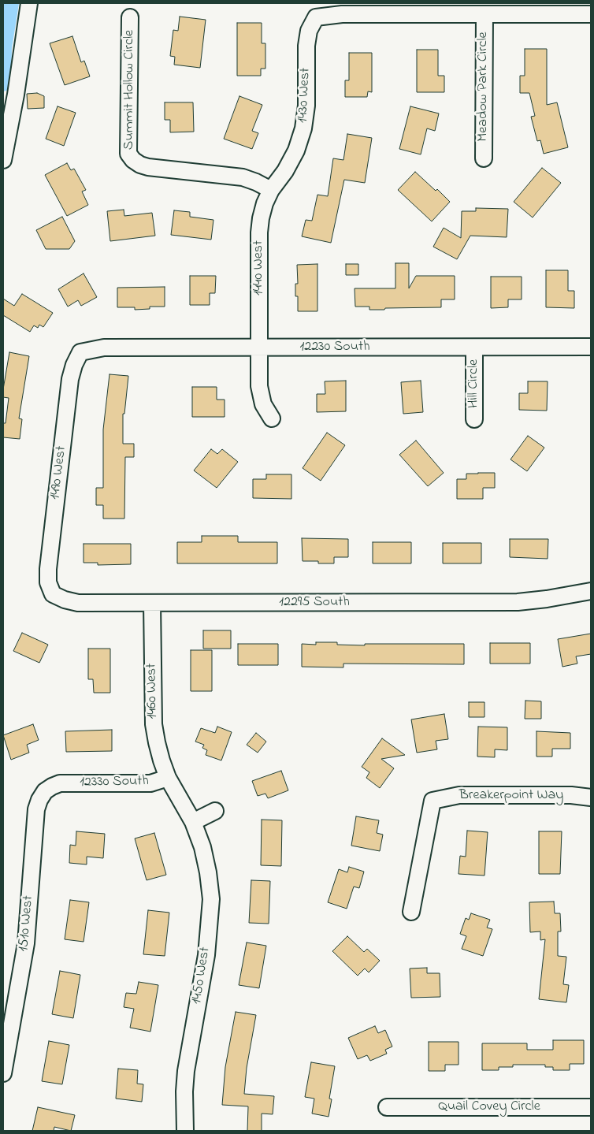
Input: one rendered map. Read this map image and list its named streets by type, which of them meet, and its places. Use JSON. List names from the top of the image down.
{
  "streets": {
    "street": [
      "Meadow Park Circle",
      "Summit Hollow Circle",
      "1430 West",
      "1440 West",
      "12230 South",
      "Hill Circle",
      "1490 West",
      "12295 South",
      "1460 West",
      "12330 South",
      "Breakerpoint Way",
      "1510 West",
      "1450 West",
      "Quail Covey Circle"
    ]
  },
  "crossings": [
    ["Meadow Park Circle", "1430 West"],
    ["Summit Hollow Circle", "1430 West"],
    ["Summit Hollow Circle", "1440 West"],
    ["1430 West", "1440 West"],
    ["1440 West", "12230 South"],
    ["12230 South", "Hill Circle"],
    ["12230 South", "1490 West"],
    ["1490 West", "12295 South"],
    ["12295 South", "1460 West"],
    ["1460 West", "12330 South"],
    ["1460 West", "1450 West"],
    ["12330 South", "1510 West"],
    ["12330 South", "1450 West"]
  ]
}
